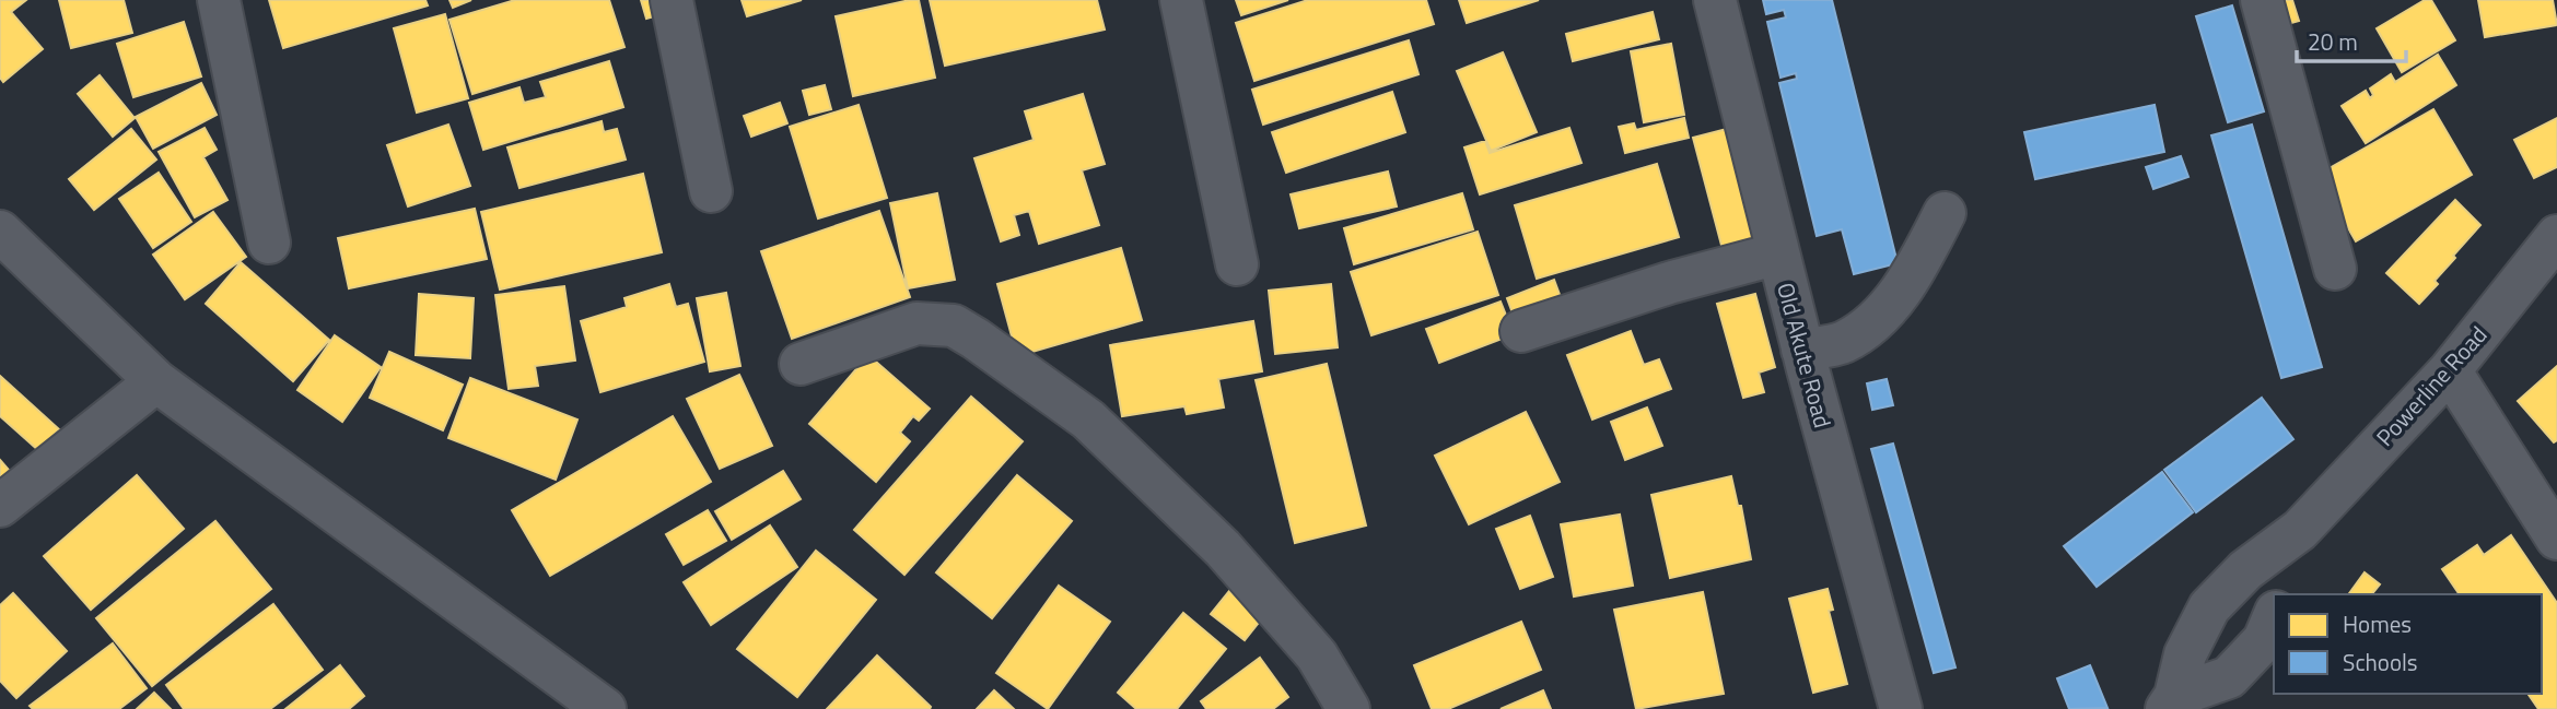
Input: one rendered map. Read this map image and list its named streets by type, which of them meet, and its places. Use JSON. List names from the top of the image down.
{
  "streets": {
    "street": ["Old Akute Road", "Powerline Road"]
  },
  "legend": ["Homes", "Schools"],
  "scale_bar": "20 m"
}
